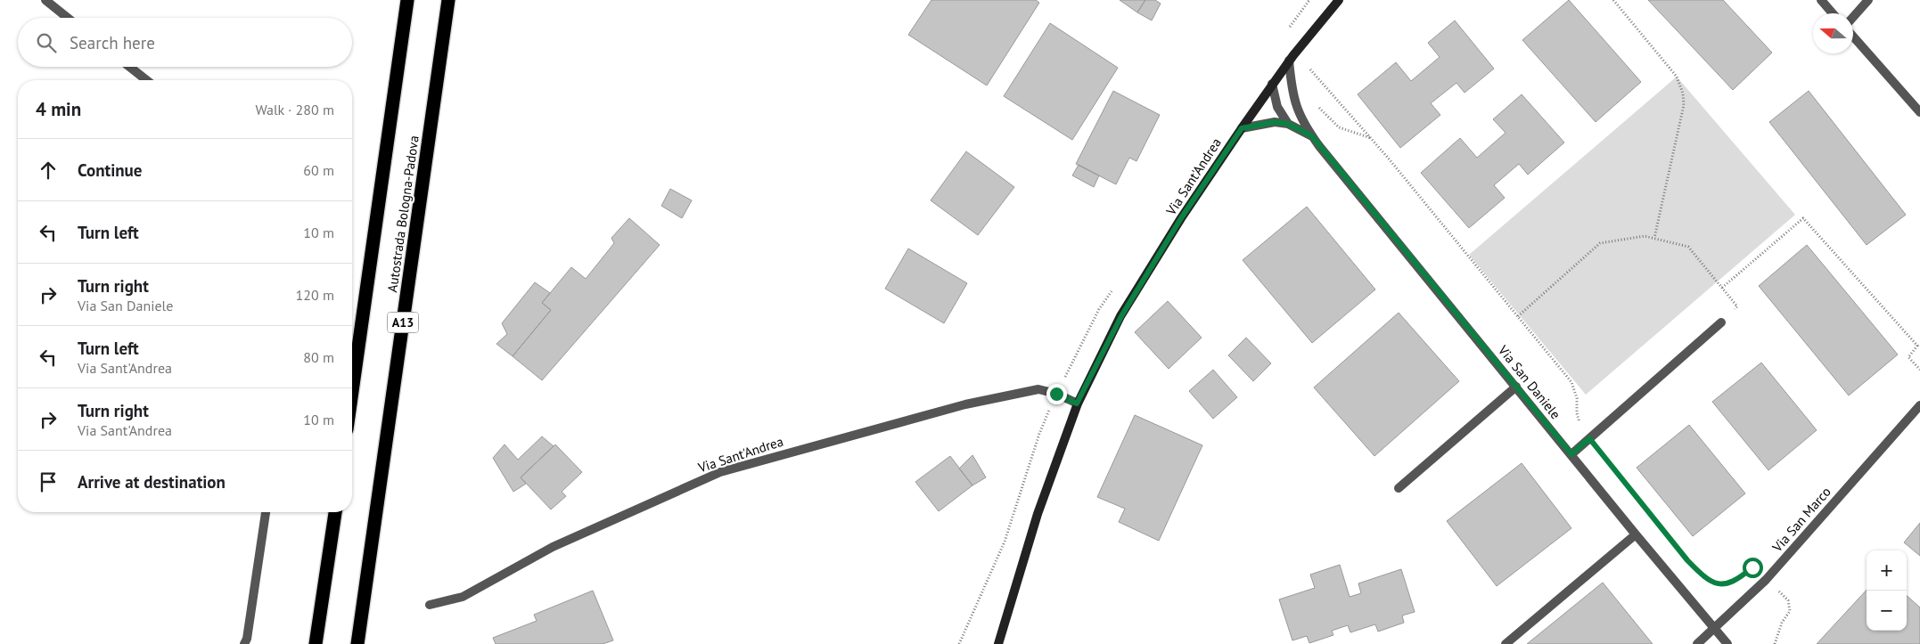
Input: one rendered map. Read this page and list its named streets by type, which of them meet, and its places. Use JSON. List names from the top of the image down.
{
  "streets": {
    "highway": ["Autostrada Bologna-Padova", "A13"],
    "street": ["Via Sant'Andrea", "Via San Daniele", "Via San Marco"]
  },
  "crossings": [
    ["Via Sant'Andrea", "Via San Daniele"],
    ["Via San Daniele", "Via San Marco"]
  ],
  "north": "left",
  "page": {
    "search": "Search here",
    "heading": ["4 min", "Walk · 280 m"],
    "list": [
      ["Continue", "60 m"],
      ["Turn left", "10 m"],
      ["Turn right", "Via San Daniele", "120 m"],
      ["Turn left", "Via Sant'Andrea", "80 m"],
      ["Turn right", "Via Sant'Andrea", "10 m"],
      "Arrive at destination"
    ],
    "map_buttons": ["+", "−"]
  }
}
